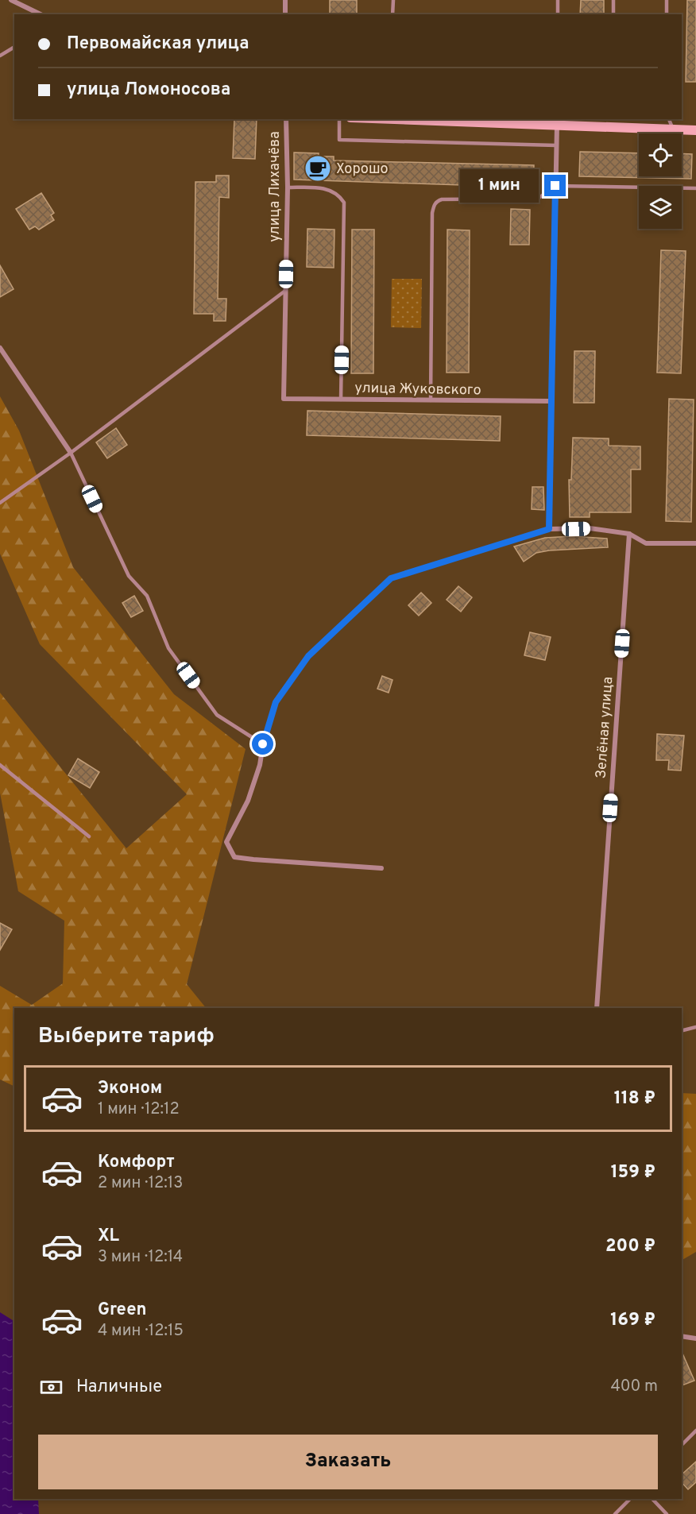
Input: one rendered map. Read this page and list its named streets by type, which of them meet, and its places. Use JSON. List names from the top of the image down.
{
  "streets": {
    "street": ["улица Лихачёва", "улица Жуковского", "Зелёная улица"]
  },
  "crossings": [
    ["улица Лихачёва", "улица Жуковского"]
  ],
  "places": {
    "cafe": ["Хорошо"]
  },
  "page": {
    "banner": ["Первомайская улица", "улица Ломоносова"],
    "bubble": "1 мин",
    "heading": "Выберите тариф",
    "list": [
      {
        "name": "Эконом",
        "note": "1 мин · 12:12",
        "value": "118 ₽"
      },
      {
        "name": "Комфорт",
        "note": "2 мин · 12:13",
        "value": "159 ₽"
      },
      {
        "name": "XL",
        "note": "3 мин · 12:14",
        "value": "200 ₽"
      },
      {
        "name": "Green",
        "note": "4 мин · 12:15",
        "value": "169 ₽"
      }
    ],
    "pay": ["Наличные", "400 m"],
    "buttons": "Заказать"
  }
}
